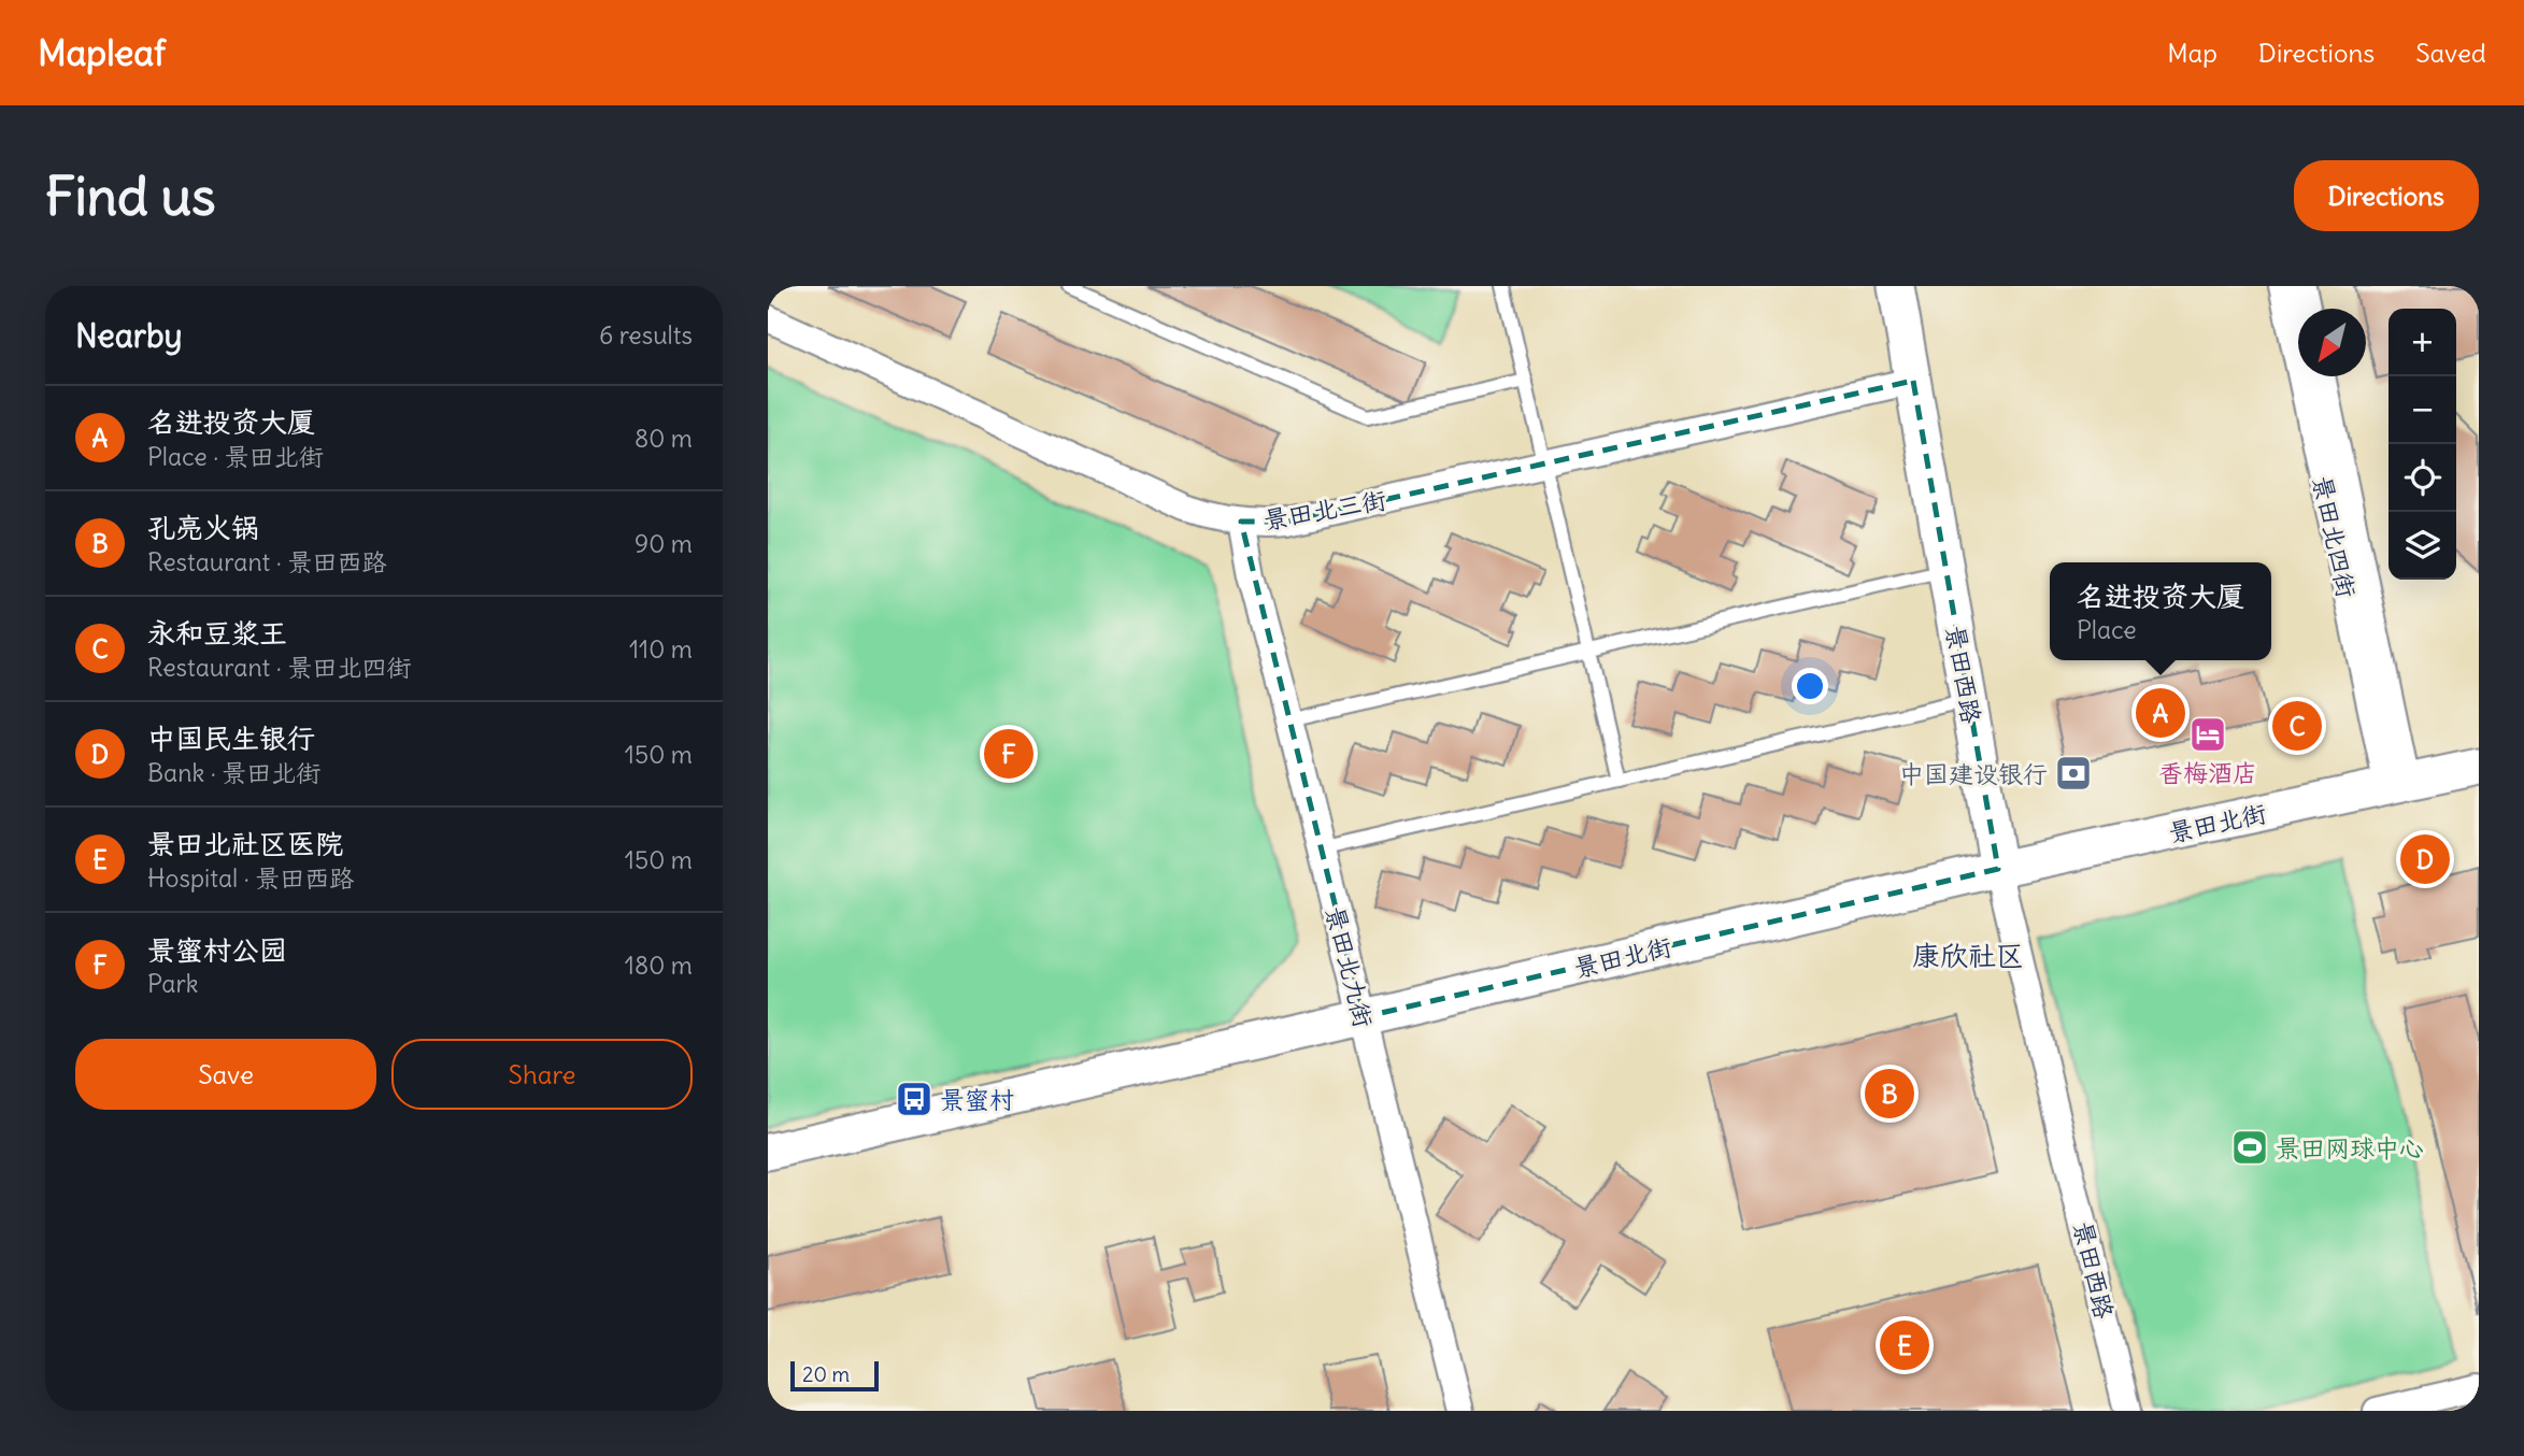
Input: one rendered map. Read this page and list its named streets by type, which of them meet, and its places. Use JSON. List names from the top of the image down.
{
  "streets": {
    "street": [
      "景田北三街",
      "景田北四街",
      "景田西路",
      "景田北街",
      "景田北九街"
    ]
  },
  "crossings": [
    ["景田北三街", "景田西路"],
    ["景田北三街", "景田北九街"],
    ["景田北四街", "景田北街"],
    ["景田西路", "景田北街"],
    ["景田北街", "景田北九街"]
  ],
  "districts": ["康欣社区"],
  "places": {
    "hotel": ["香梅酒店"],
    "bank": ["中国建设银行"],
    "bus stop": ["景蜜村"],
    "sports": ["景田网球中心"]
  },
  "scale_bar": "20 m",
  "north": "bottom left",
  "page": {
    "header": "Mapleaf",
    "nav": ["Map", "Directions", "Saved"],
    "buttons": [
      "Directions",
      ["Save", "Share"]
    ],
    "title": "Find us",
    "heading": ["Nearby", "6 results"],
    "map_buttons": ["+", "−"],
    "list": [
      {
        "mark": "A",
        "name": "名进投资大厦",
        "note": "Place · 景田北街",
        "value": "80 m"
      },
      {
        "mark": "B",
        "name": "孔亮火锅",
        "note": "Restaurant · 景田西路",
        "value": "90 m"
      },
      {
        "mark": "C",
        "name": "永和豆浆王",
        "note": "Restaurant · 景田北四街",
        "value": "110 m"
      },
      {
        "mark": "D",
        "name": "中国民生银行",
        "note": "Bank · 景田北街",
        "value": "150 m"
      },
      {
        "mark": "E",
        "name": "景田北社区医院",
        "note": "Hospital · 景田西路",
        "value": "150 m"
      },
      {
        "mark": "F",
        "name": "景蜜村公园",
        "note": "Park",
        "value": "180 m"
      }
    ],
    "popup": ["名进投资大厦", "Place"],
    "pins": [
      "A",
      "C",
      "F",
      "D",
      "B",
      "E"
    ],
    "scale": "20 m"
  }
}
